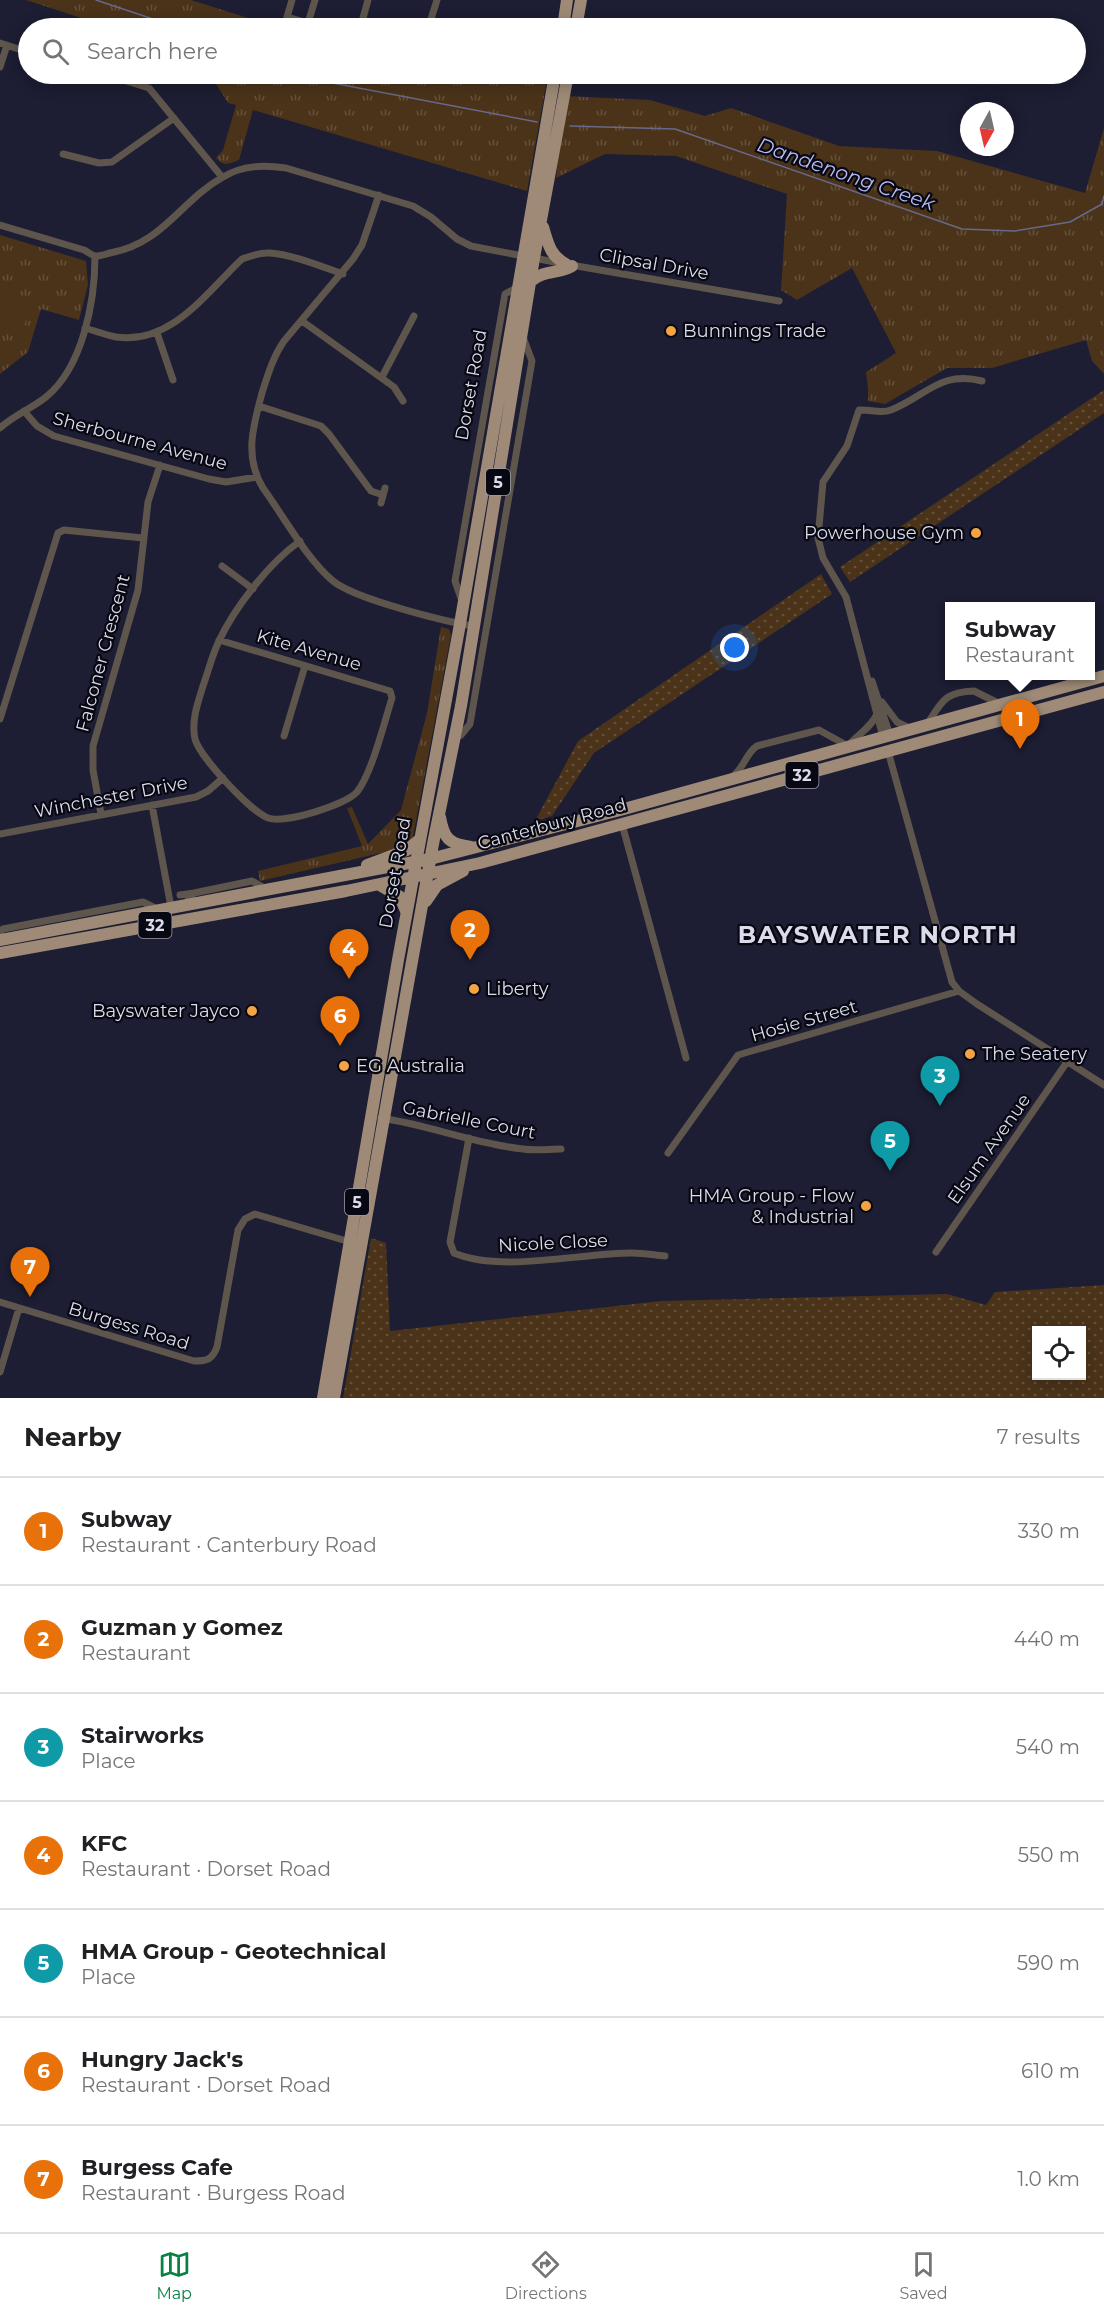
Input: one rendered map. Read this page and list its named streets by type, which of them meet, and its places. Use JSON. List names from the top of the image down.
{
  "streets": {
    "main road": [
      "Dorset Road",
      "5",
      "32",
      "Canterbury Road"
    ],
    "street": [
      "Clipsal Drive",
      "Sherbourne Avenue",
      "Kite Avenue",
      "Falconer Crescent",
      "Winchester Drive",
      "Hosie Street",
      "Gabrielle Court",
      "Elsum Avenue",
      "Nicole Close",
      "Burgess Road"
    ]
  },
  "crossings": [
    ["Clipsal Drive", "Dorset Road"],
    ["Dorset Road", "Canterbury Road"],
    ["Dorset Road", "Gabrielle Court"],
    ["Dorset Road", "Burgess Road"],
    ["Sherbourne Avenue", "Falconer Crescent"],
    ["Kite Avenue", "Winchester Drive"],
    ["Falconer Crescent", "Winchester Drive"],
    ["Gabrielle Court", "Nicole Close"]
  ],
  "districts": ["BAYSWATER NORTH"],
  "water": ["Dandenong Creek"],
  "places": [
    "Bunnings Trade",
    "Powerhouse Gym",
    "Liberty",
    "Bayswater Jayco",
    "The Seatery",
    "EG Australia",
    "HMA Group - Flow & Industrial"
  ],
  "north": "bottom",
  "page": {
    "search": "Search here",
    "popup": ["Subway", "Restaurant"],
    "pins": [
      "1",
      "2",
      "4",
      "6",
      "3",
      "5",
      "7"
    ],
    "heading": ["Nearby", "7 results"],
    "list": [
      {
        "mark": "1",
        "name": "Subway",
        "note": "Restaurant · Canterbury Road",
        "value": "330 m"
      },
      {
        "mark": "2",
        "name": "Guzman y Gomez",
        "note": "Restaurant",
        "value": "440 m"
      },
      {
        "mark": "3",
        "name": "Stairworks",
        "note": "Place",
        "value": "540 m"
      },
      {
        "mark": "4",
        "name": "KFC",
        "note": "Restaurant · Dorset Road",
        "value": "550 m"
      },
      {
        "mark": "5",
        "name": "HMA Group - Geotechnical",
        "note": "Place",
        "value": "590 m"
      },
      {
        "mark": "6",
        "name": "Hungry Jack's",
        "note": "Restaurant · Dorset Road",
        "value": "610 m"
      },
      {
        "mark": "7",
        "name": "Burgess Cafe",
        "note": "Restaurant · Burgess Road",
        "value": "1.0 km"
      }
    ],
    "nav": ["Map", "Directions", "Saved"]
  }
}
